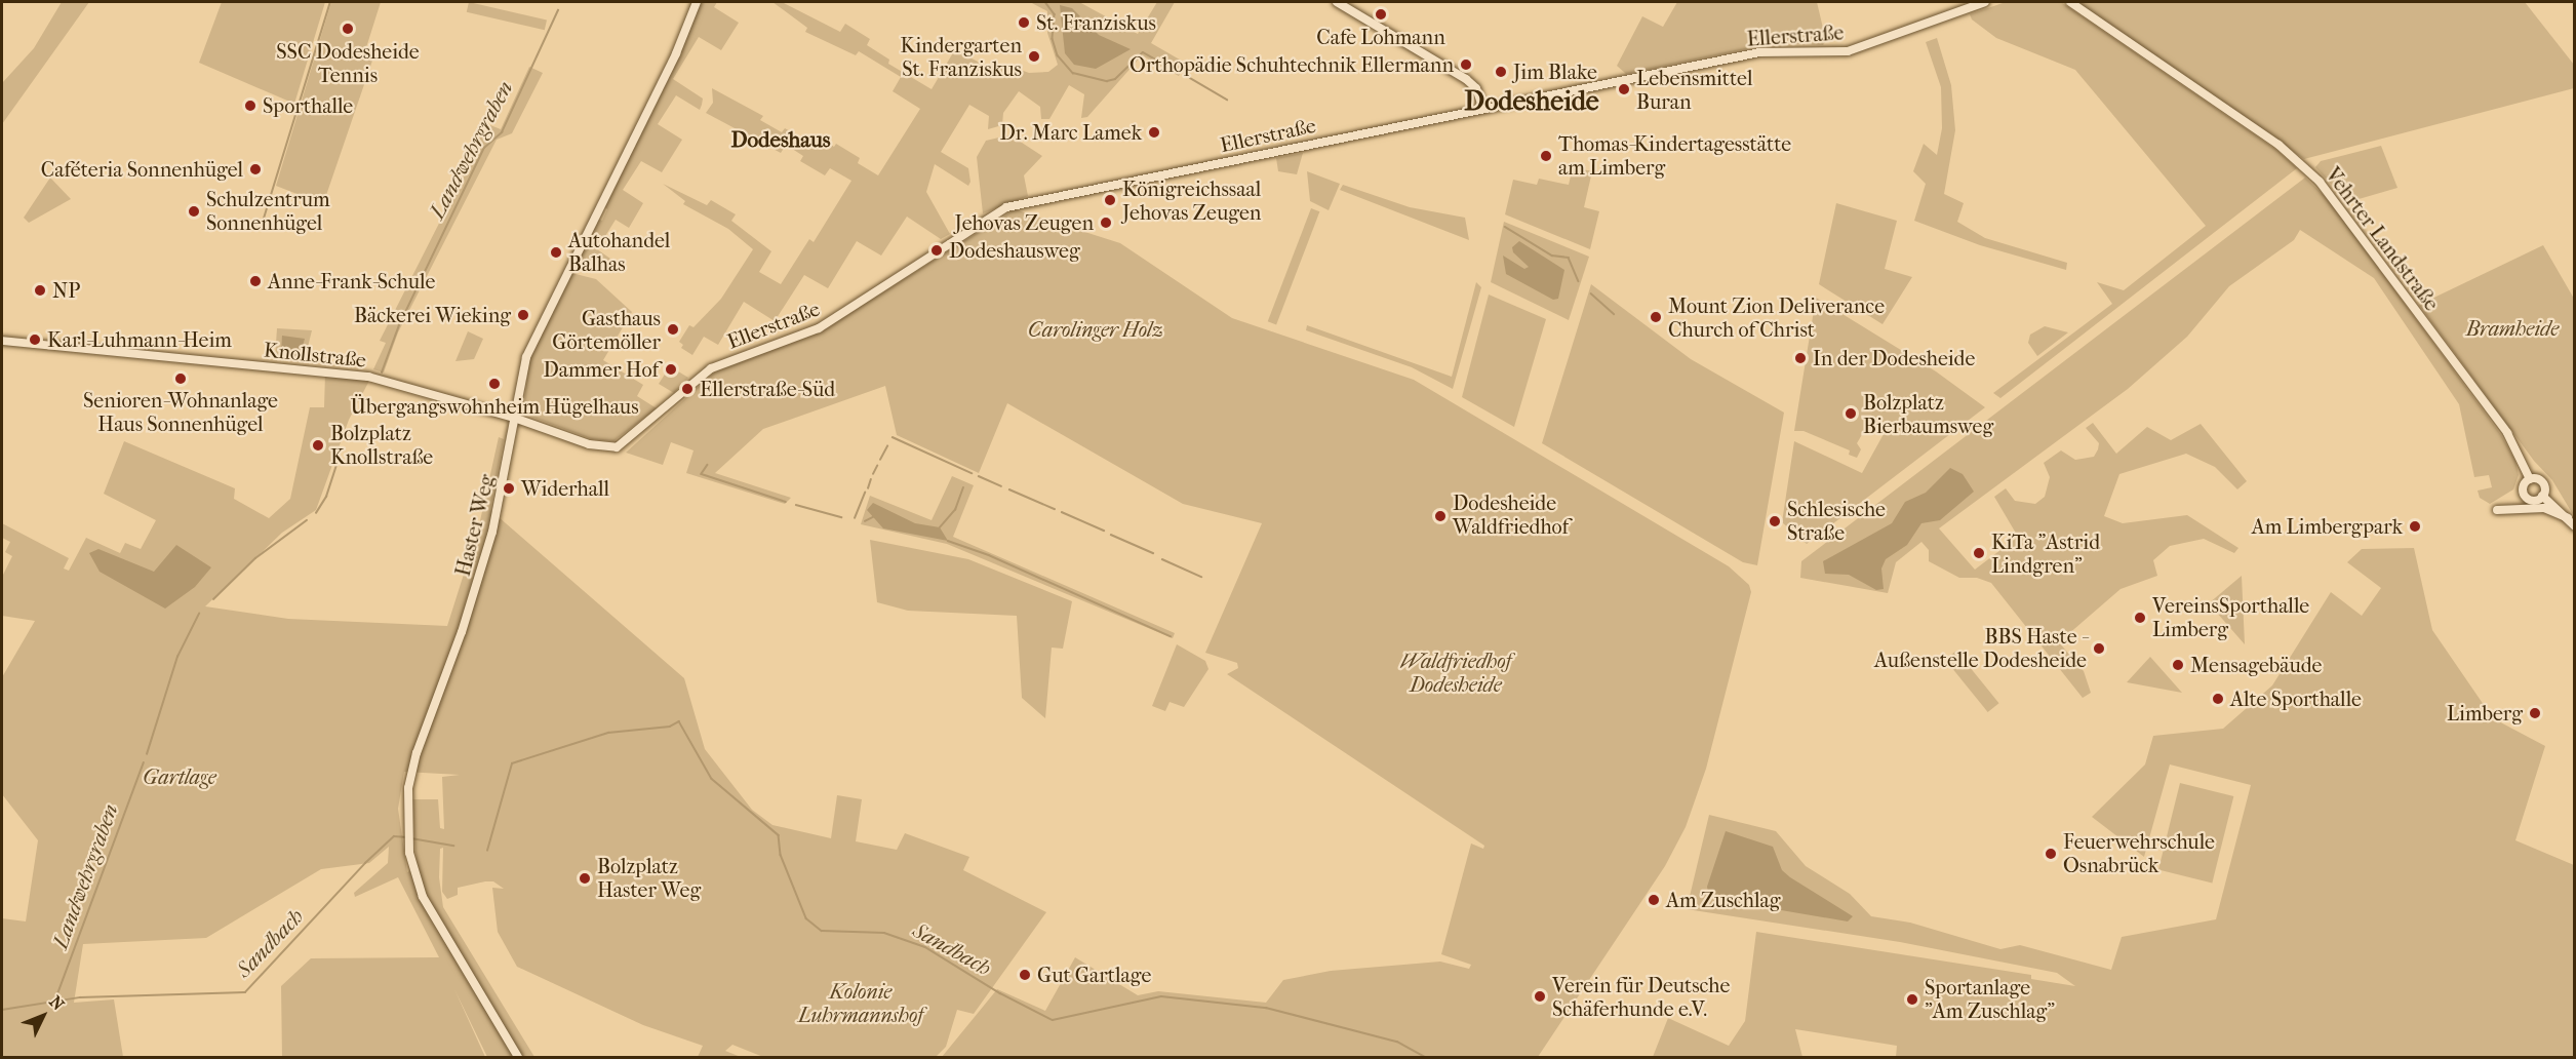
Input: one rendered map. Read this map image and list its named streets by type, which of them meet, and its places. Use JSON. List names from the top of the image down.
{
  "streets": {
    "main road": ["Vehrter Landstraße"],
    "street": ["Ellerstraße", "Knollstraße", "Haster Weg"]
  },
  "crossings": [
    ["Ellerstraße", "Knollstraße"],
    ["Knollstraße", "Haster Weg"]
  ],
  "districts": ["Dodesheide", "Dodeshaus"],
  "water": ["Landwehrgraben", "Sandbach"],
  "parks": [
    "Bramheide",
    "Carolinger Holz",
    "Waldfriedhof Dodesheide",
    "Gartlage",
    "Kolonie Luhrmannshof"
  ],
  "places": [
    "Cafe Lohmann",
    "St. Franziskus",
    "SSC Dodesheide Tennis",
    "Kindergarten St. Franziskus",
    "Orthopädie Schuhtechnik Ellermann",
    "Jim Blake",
    "Lebensmittel Buran",
    "Sporthalle",
    "Dr. Marc Lamek",
    "Thomas-Kindertagesstätte am Limberg",
    "Caféteria Sonnenhügel",
    "Königreichssaal Jehovas Zeugen",
    "Schulzentrum Sonnenhügel",
    "Jehovas Zeugen",
    "Dodeshausweg",
    "Autohandel Balhas",
    "Anne-Frank-Schule",
    "NP",
    "Bäckerei Wieking",
    "Mount Zion Deliverance Church of Christ",
    "Gasthaus Görtemöller",
    "Karl-Luhmann-Heim",
    "In der Dodesheide",
    "Dammer Hof",
    "Senioren-Wohnanlage Haus Sonnenhügel",
    "Übergangswohnheim Hügelhaus",
    "Ellerstraße-Süd",
    "Bolzplatz Bierbaumsweg",
    "Bolzplatz Knollstraße",
    "Widerhall",
    "Dodesheide Waldfriedhof",
    "Schlesische Straße",
    "Am Limbergpark",
    "KiTa \"Astrid Lindgren\"",
    "VereinsSporthalle Limberg",
    "BBS Haste - Außenstelle Dodesheide",
    "Mensagebäude",
    "Alte Sporthalle",
    "Limberg",
    "Feuerwehrschule Osnabrück",
    "Bolzplatz Haster Weg",
    "Am Zuschlag",
    "Gut Gartlage",
    "Verein für Deutsche Schäferhunde e.V.",
    "Sportanlage \"Am Zuschlag\""
  ],
  "north": "top right"
}
